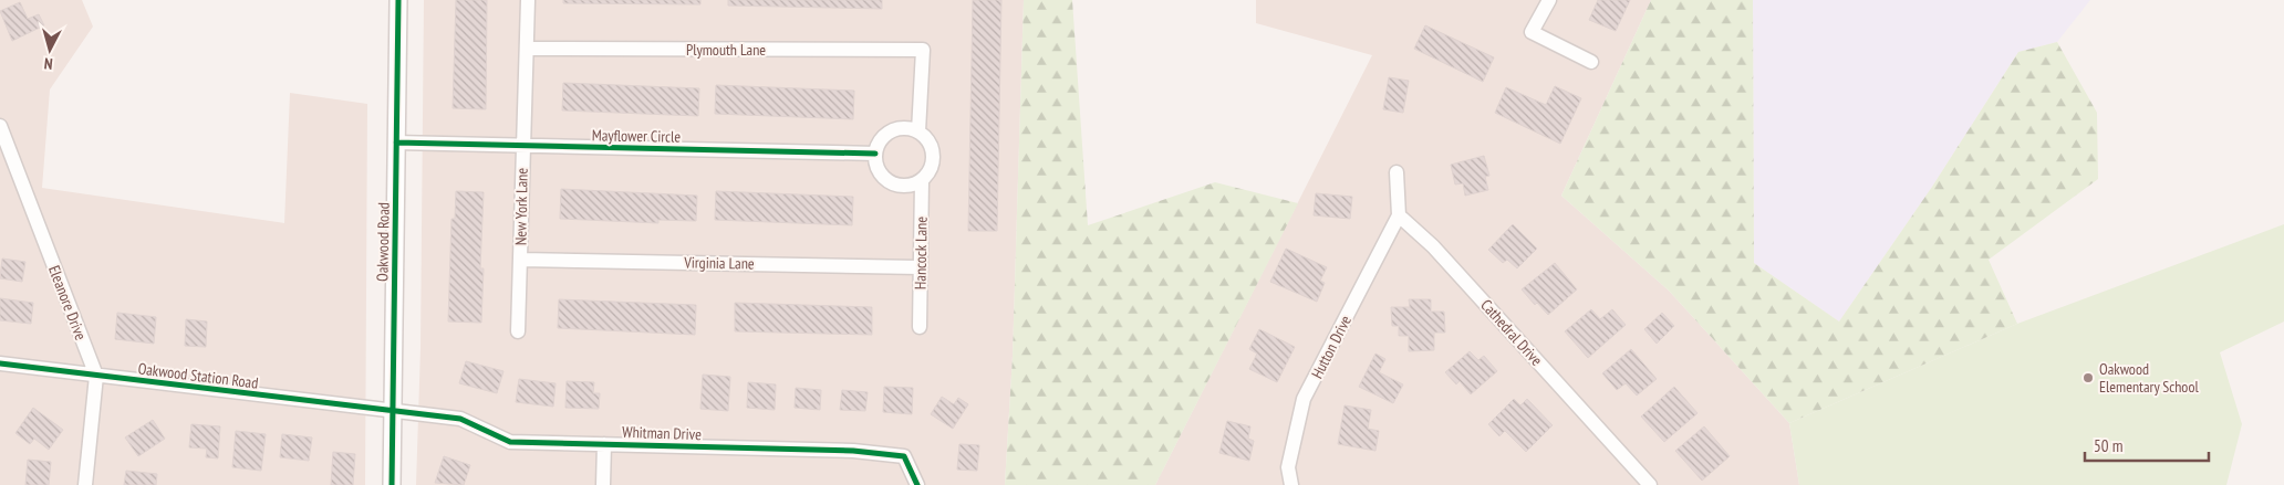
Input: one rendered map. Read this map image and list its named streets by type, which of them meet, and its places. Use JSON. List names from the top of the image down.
{
  "streets": {
    "street": [
      "Plymouth Lane",
      "Mayflower Circle",
      "New York Lane",
      "Oakwood Road",
      "Hancock Lane",
      "Virginia Lane",
      "Eleanore Drive",
      "Cathedral Drive",
      "Hutton Drive",
      "Oakwood Station Road",
      "Whitman Drive"
    ]
  },
  "crossings": [
    ["Plymouth Lane", "Mayflower Circle"],
    ["Plymouth Lane", "New York Lane"],
    ["Plymouth Lane", "Hancock Lane"],
    ["Mayflower Circle", "New York Lane"],
    ["Mayflower Circle", "Oakwood Road"],
    ["Mayflower Circle", "Hancock Lane"],
    ["New York Lane", "Virginia Lane"],
    ["Oakwood Road", "Oakwood Station Road"],
    ["Oakwood Road", "Whitman Drive"],
    ["Hancock Lane", "Virginia Lane"],
    ["Eleanore Drive", "Oakwood Station Road"],
    ["Cathedral Drive", "Hutton Drive"],
    ["Oakwood Station Road", "Whitman Drive"]
  ],
  "places": ["Oakwood Elementary School"],
  "scale_bar": "50 m",
  "north": "bottom"
}
